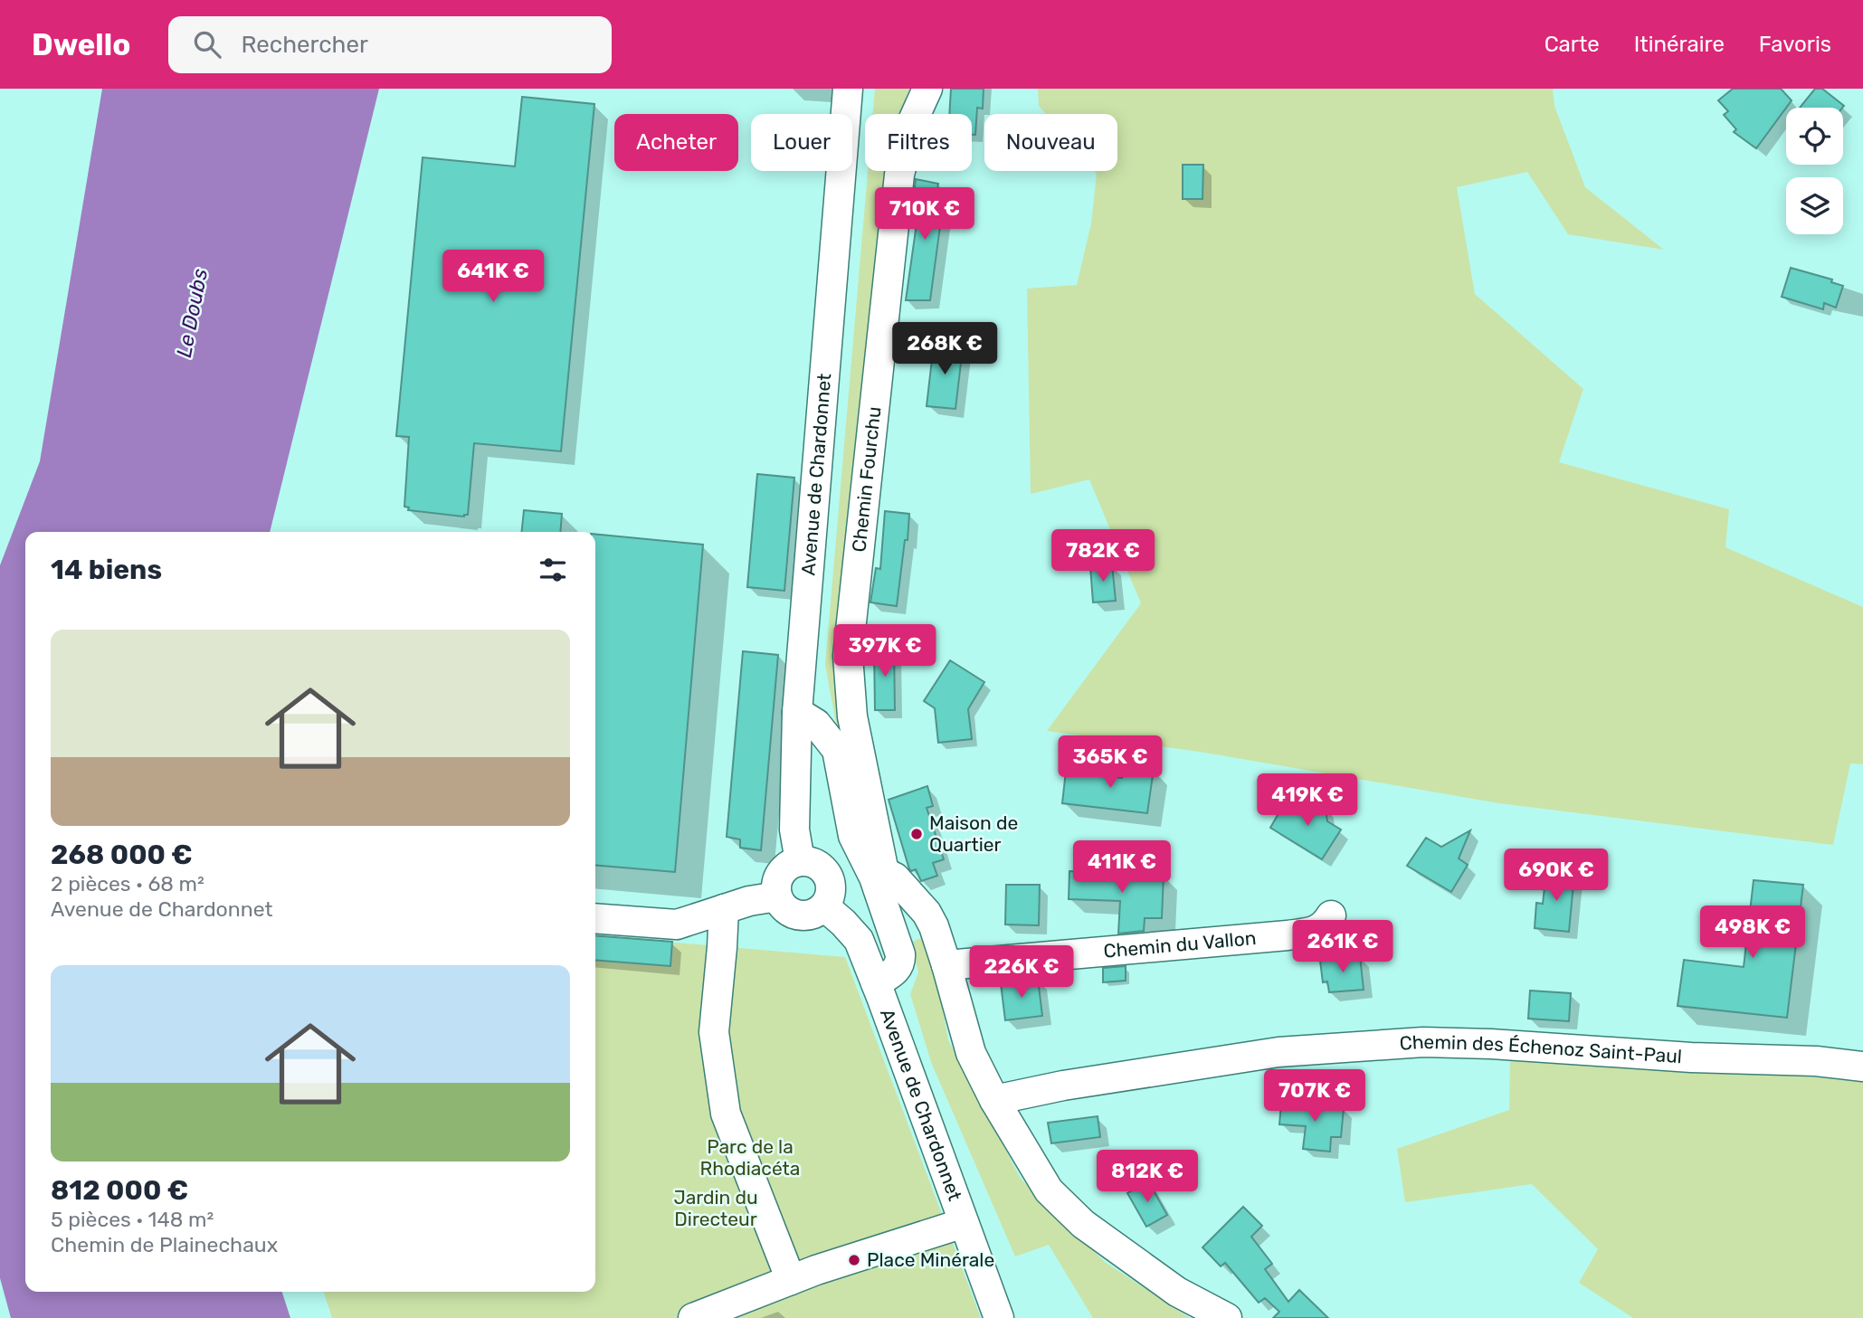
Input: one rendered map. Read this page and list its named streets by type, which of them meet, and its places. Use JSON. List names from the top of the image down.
{
  "streets": {
    "street": [
      "Avenue de Chardonnet",
      "Chemin Fourchu",
      "Chemin du Vallon",
      "Chemin des Échenoz Saint-Paul"
    ]
  },
  "water": ["Le Doubs"],
  "parks": ["Parc de la Rhodiacéta", "Jardin du Directeur"],
  "places": ["Maison de Quartier", "Place Minérale"],
  "page": {
    "header": "Dwello",
    "search": "Rechercher",
    "nav": ["Carte", "Itinéraire", "Favoris"],
    "chip": [
      "Acheter",
      "Louer",
      "Filtres",
      "Nouveau"
    ],
    "price": [
      "710K €",
      "641K €",
      "268K €",
      "782K €",
      "397K €",
      "365K €",
      "419K €",
      "411K €",
      "690K €",
      "498K €",
      "261K €",
      "226K €",
      "707K €",
      "812K €"
    ],
    "heading": "14 biens",
    "list": [
      {
        "name": "268 000 €",
        "note": "2 pièces · 68 m² · Avenue de Chardonnet"
      },
      {
        "name": "812 000 €",
        "note": "5 pièces · 148 m² · Chemin de Plainechaux"
      }
    ]
  }
}
